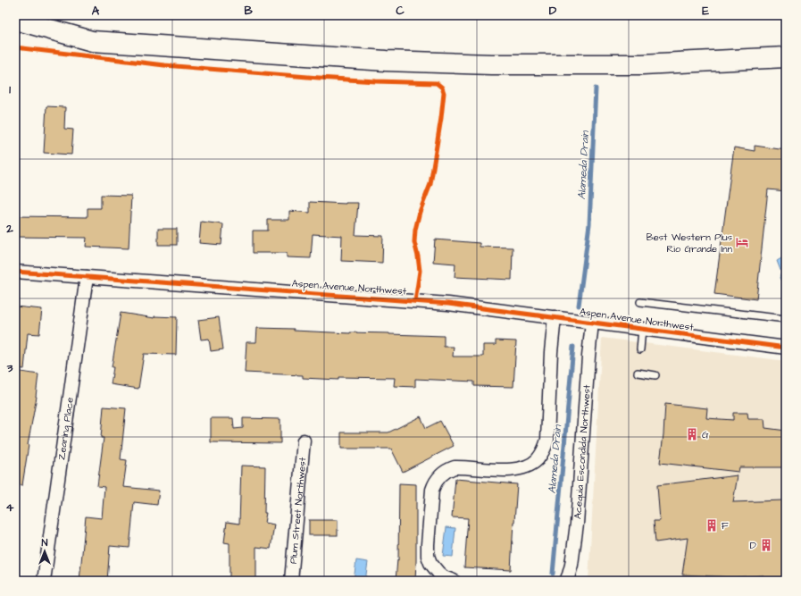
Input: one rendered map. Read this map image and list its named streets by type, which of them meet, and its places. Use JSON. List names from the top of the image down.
{
  "streets": {
    "street": [
      "Aspen Avenue Northwest",
      "Zearing Place",
      "Acequia Escondida Northwest",
      "Plum Street Northwest"
    ]
  },
  "crossings": [
    ["Aspen Avenue Northwest", "Zearing Place"],
    ["Aspen Avenue Northwest", "Acequia Escondida Northwest"]
  ],
  "water": ["Alameda Drain"],
  "places": {
    "hotel": ["Best Western Plus Rio Grande Inn"],
    "building": ["G", "F", "D"]
  },
  "north": "top",
  "grid": {
    "columns": [
      "A",
      "B",
      "C",
      "D",
      "E"
    ],
    "rows": [
      "1",
      "2",
      "3",
      "4"
    ]
  }
}
